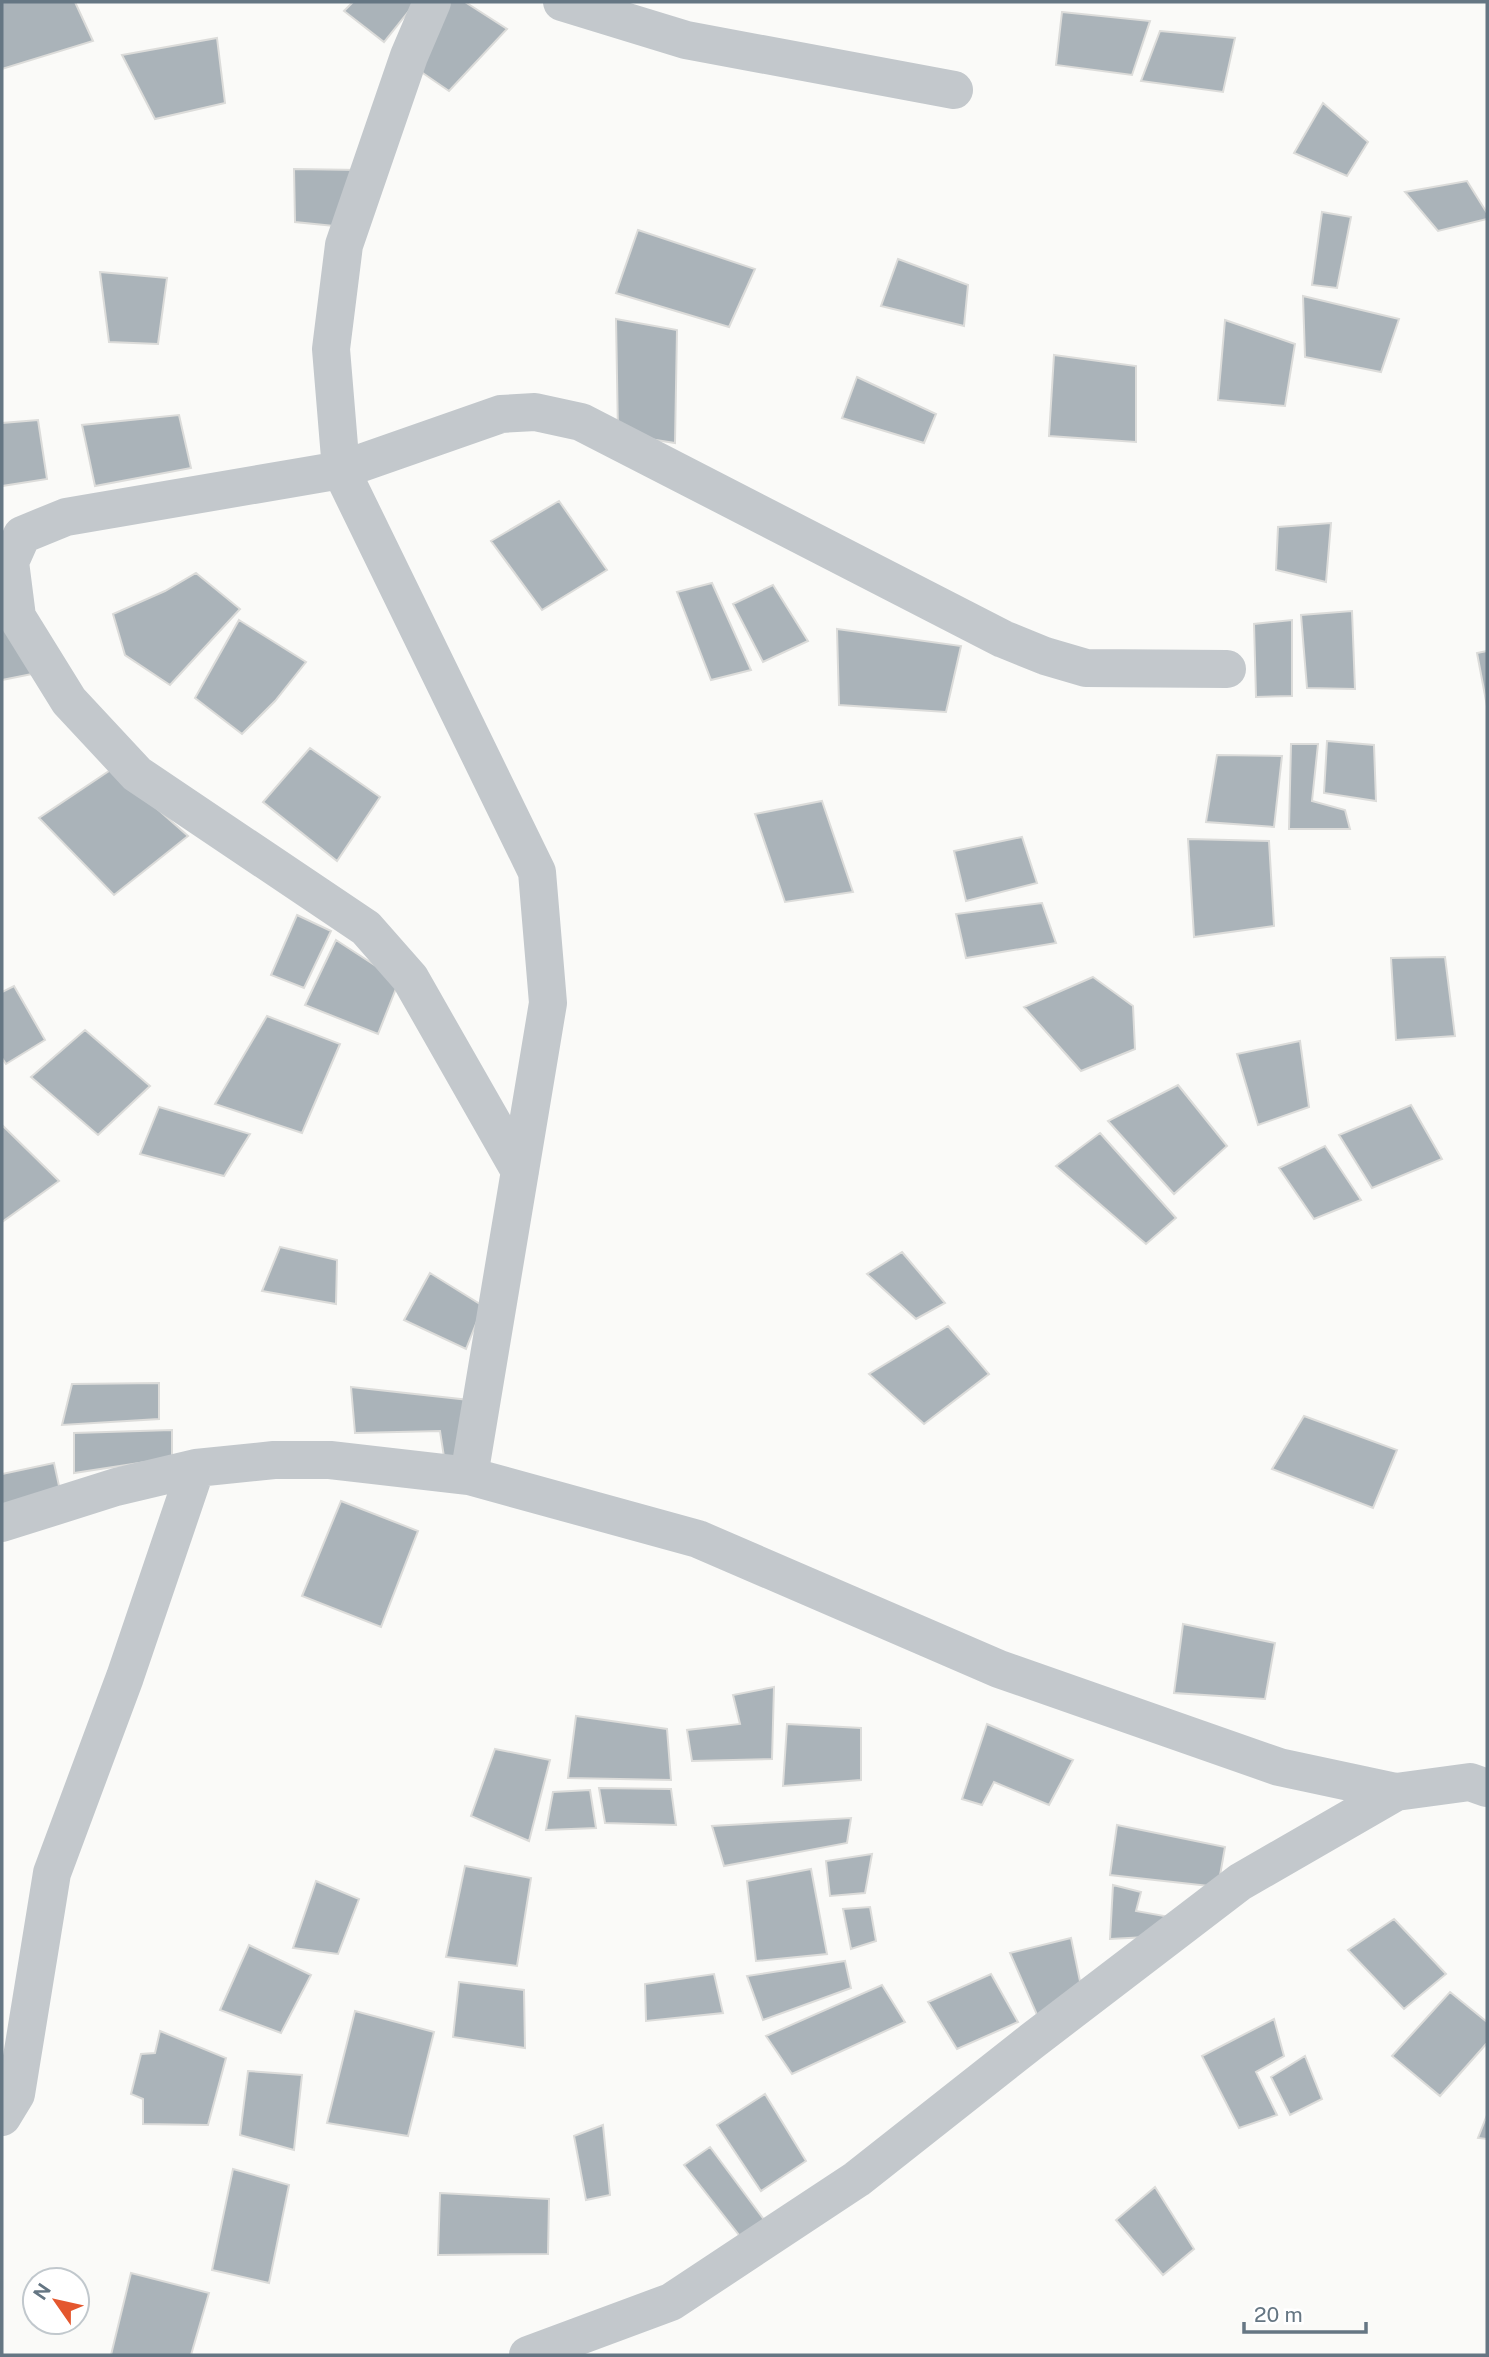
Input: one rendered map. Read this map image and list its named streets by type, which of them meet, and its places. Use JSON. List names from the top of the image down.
{
  "scale_bar": "20 m",
  "north": "top left"
}
